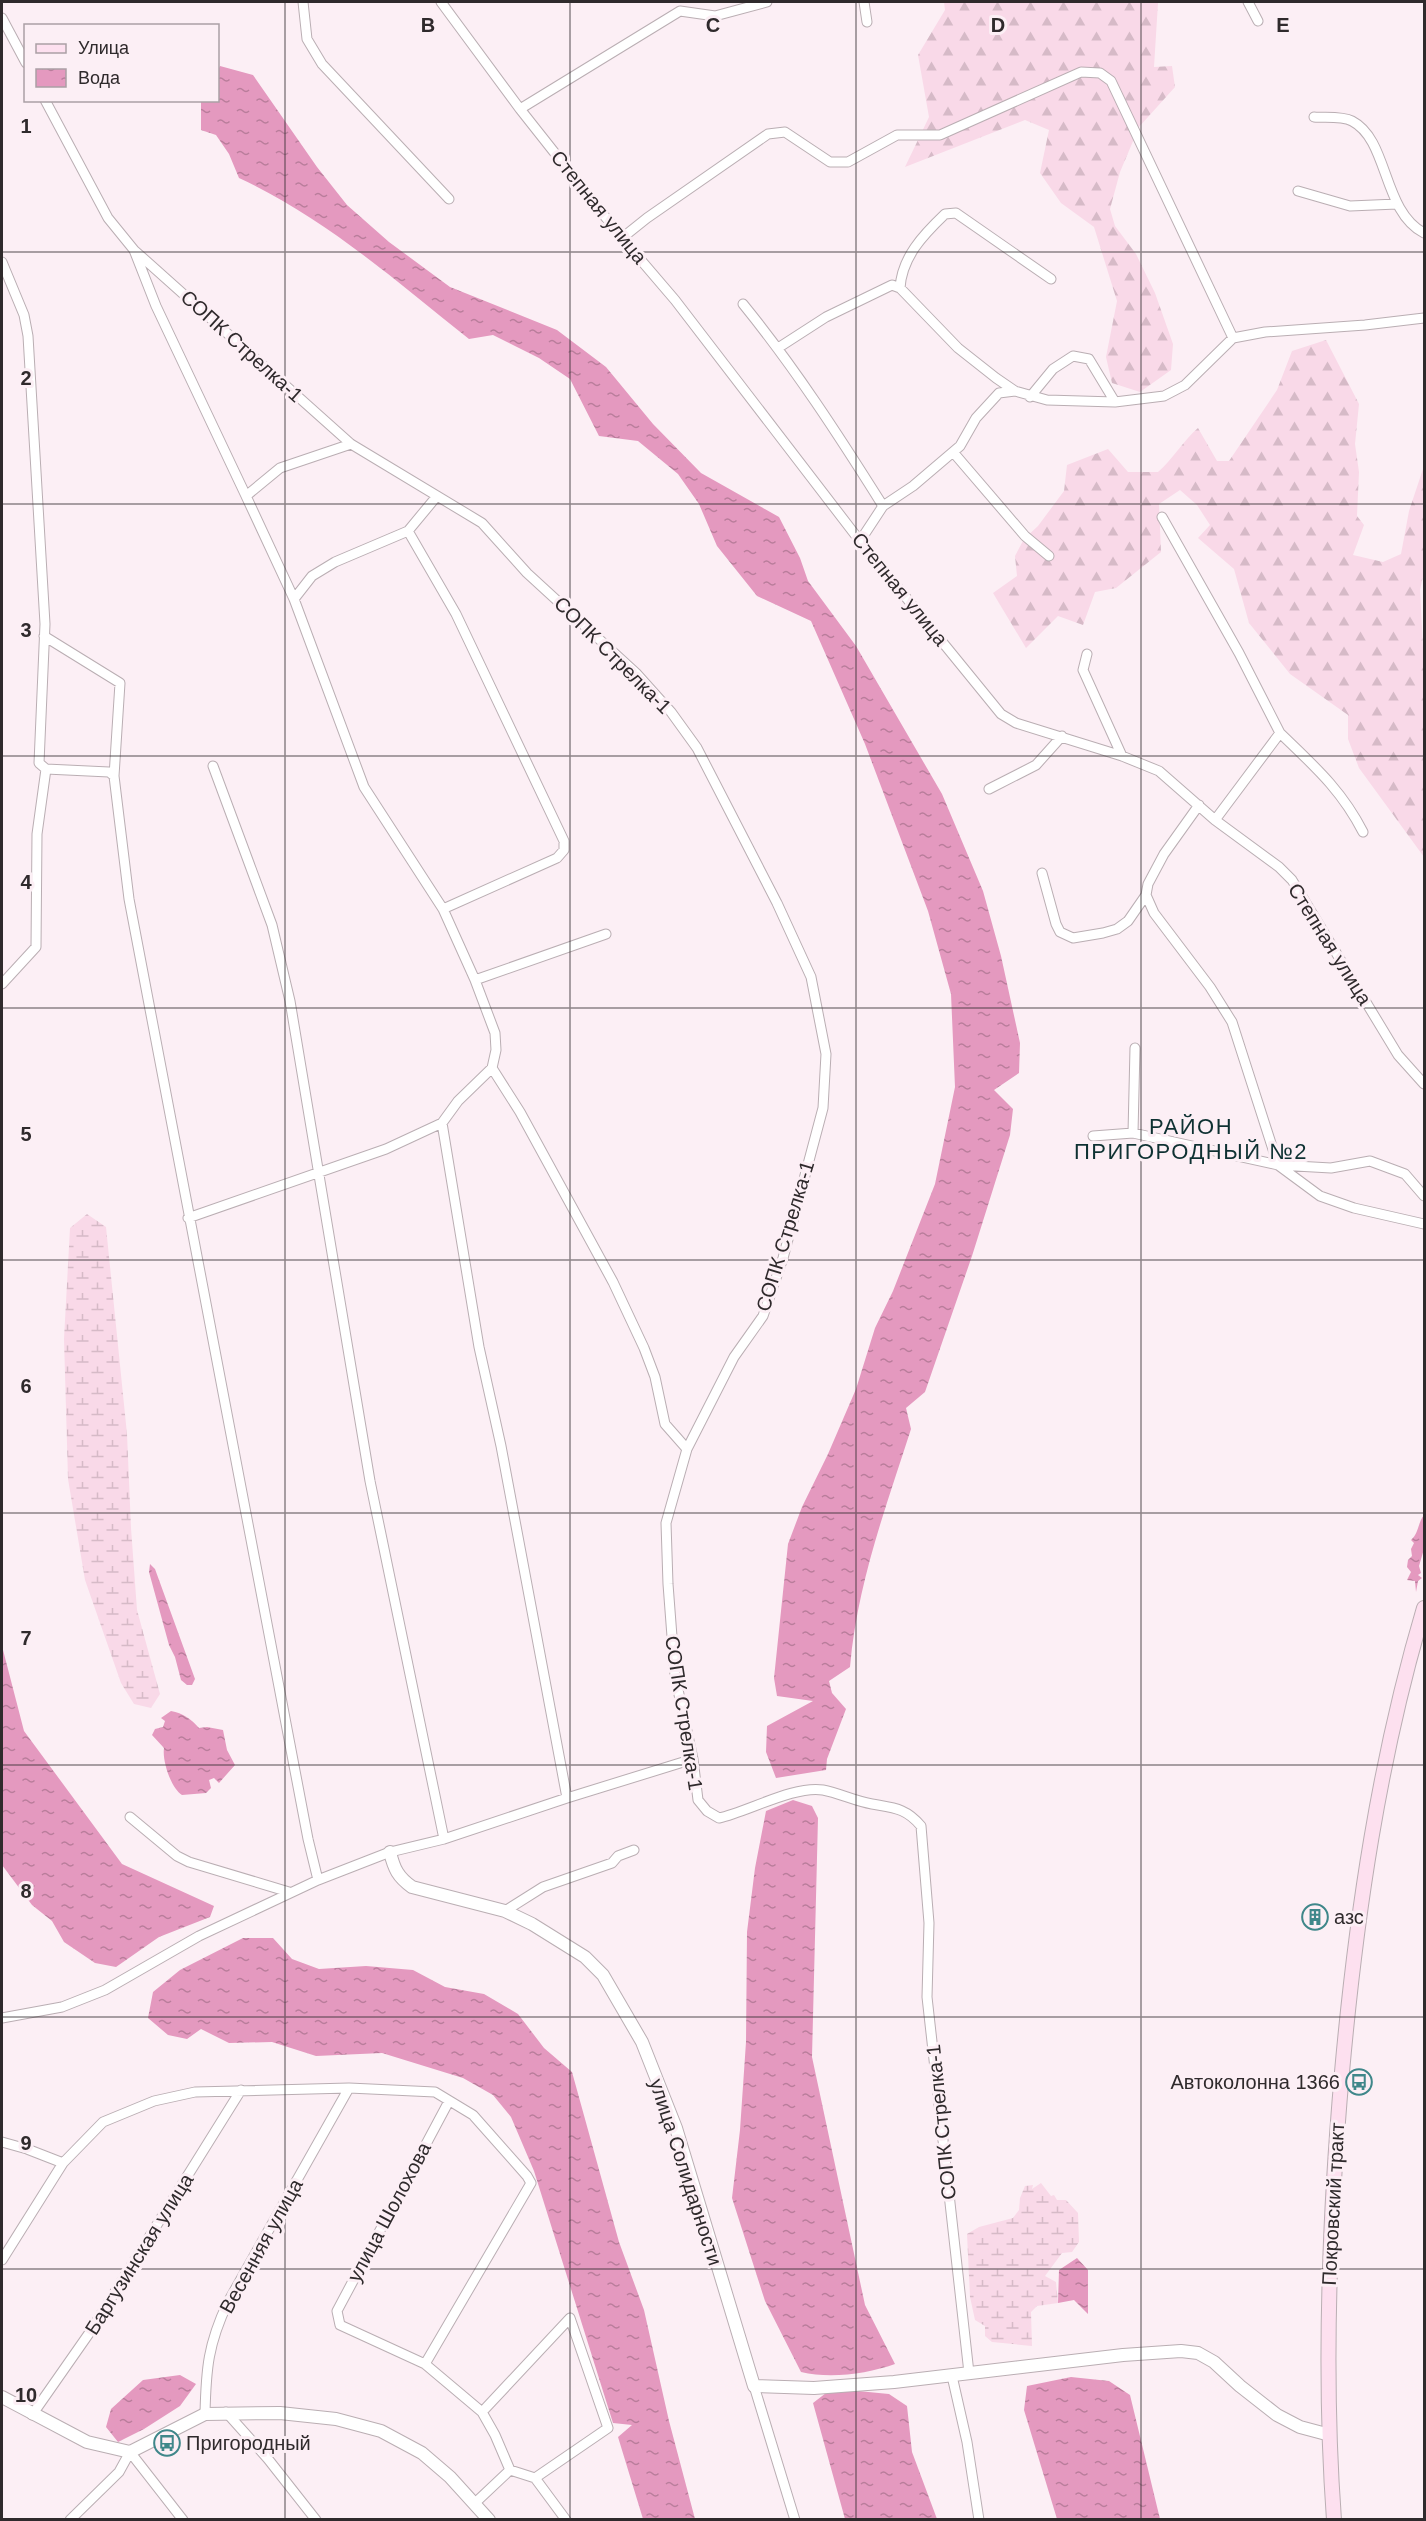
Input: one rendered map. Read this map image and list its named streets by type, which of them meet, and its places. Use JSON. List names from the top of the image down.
{
  "streets": {
    "main road": ["Покровский тракт"],
    "street": [
      "Степная улица",
      "СОПК Стрелка-1",
      "улица Солидарности",
      "улица Шолохова",
      "Весенняя улица",
      "Баргузинская улица"
    ]
  },
  "districts": ["РАЙОН ПРИГОРОДНЫЙ №2"],
  "places": {
    "building": ["азс"],
    "bus stop": ["Автоколонна 1366", "Пригородный"]
  },
  "legend": ["Улица", "Вода"],
  "grid": {
    "columns": [
      "B",
      "C",
      "D",
      "E"
    ],
    "rows": [
      "1",
      "2",
      "3",
      "4",
      "5",
      "6",
      "7",
      "8",
      "9",
      "10"
    ]
  }
}
